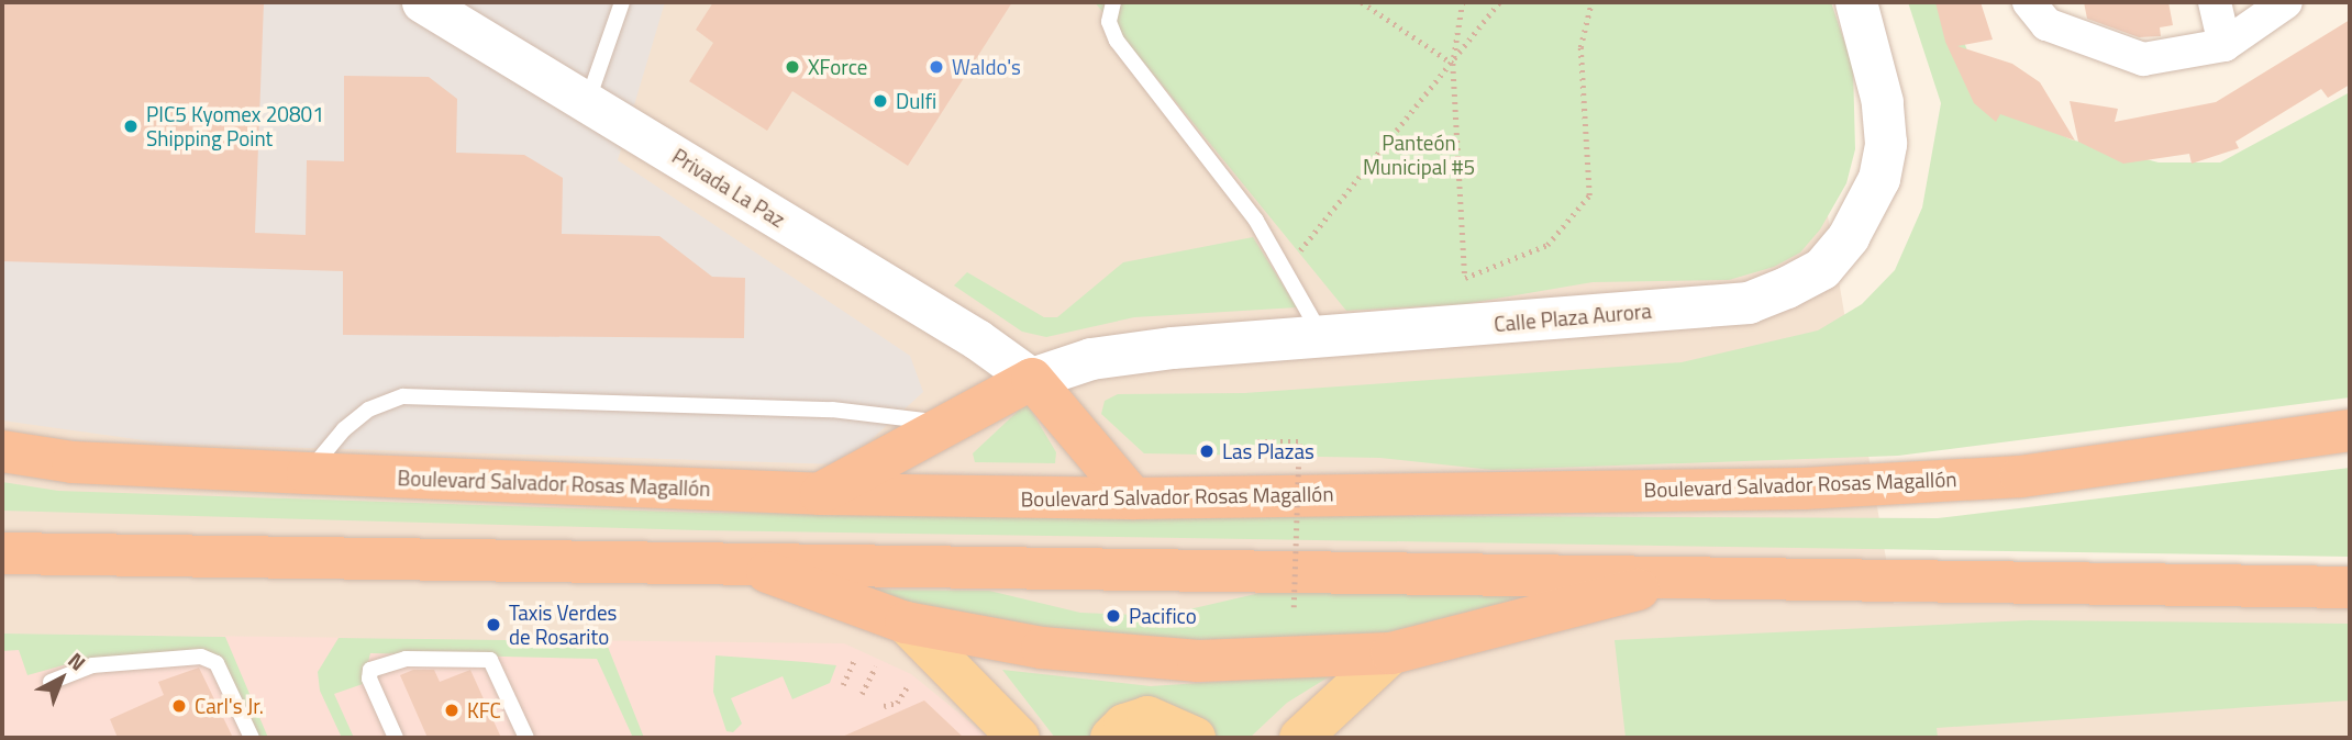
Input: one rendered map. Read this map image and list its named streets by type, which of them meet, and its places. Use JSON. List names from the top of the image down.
{
  "streets": {
    "highway": ["Boulevard Salvador Rosas Magallón"],
    "main road": ["Calle Plaza Aurora"],
    "street": ["Privada La Paz"]
  },
  "crossings": [
    ["Privada La Paz", "Calle Plaza Aurora"]
  ],
  "parks": ["Panteón Municipal #5"],
  "places": [
    "XForce",
    "Waldo's",
    "Dulfi",
    "PIC5 Kyomex 20801 Shipping Point",
    "Las Plazas",
    "Pacifico",
    "Taxis Verdes de Rosarito",
    "Carl's Jr.",
    "KFC"
  ],
  "north": "top right"
}
